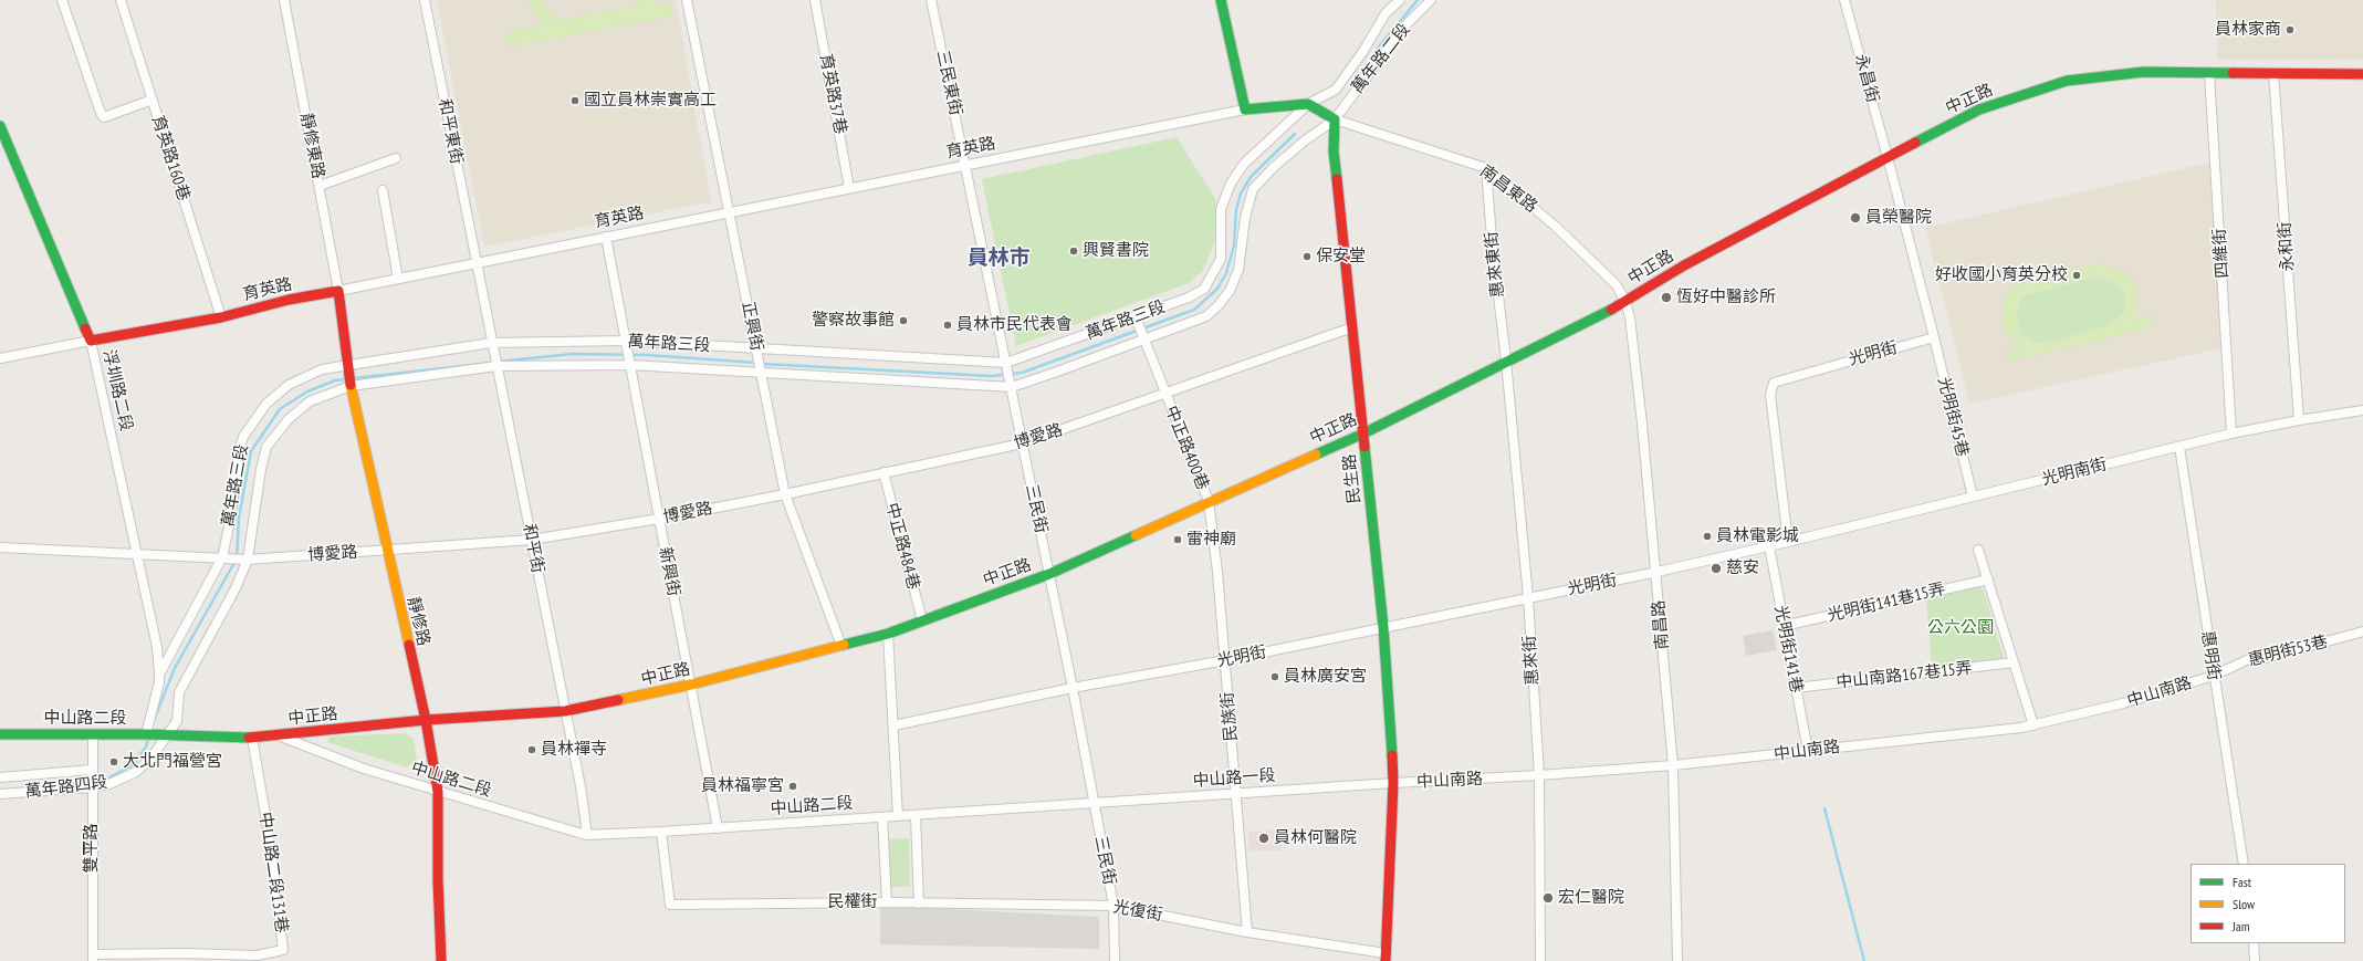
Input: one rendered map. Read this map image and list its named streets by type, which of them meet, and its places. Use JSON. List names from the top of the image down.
{
  "streets": {
    "street": [
      "萬年路二段",
      "永昌街",
      "三民東街",
      "育英路37巷",
      "中正路",
      "和平東街",
      "靜修東路",
      "育英路",
      "育英路160巷",
      "南昌東路",
      "永和街",
      "四維街",
      "惠來東街",
      "萬年路三段",
      "正興街",
      "光明街",
      "浮圳路二段",
      "光明街45巷",
      "博愛路",
      "中正路400巷",
      "光明南街",
      "民生路",
      "三民街",
      "中正路484巷",
      "和平街",
      "新興街",
      "光明街141巷15弄",
      "靜修路",
      "南昌路",
      "光明街141巷",
      "惠明街53巷",
      "惠明街",
      "惠來街",
      "中山南路167巷15弄",
      "中山南路",
      "民族街",
      "中山路二段",
      "中山路一段",
      "萬年路四段",
      "雙平路",
      "中山路二段131巷",
      "民權街",
      "光復街"
    ]
  },
  "crossings": [
    ["萬年路二段", "南昌東路"],
    ["萬年路二段", "萬年路三段"],
    ["萬年路二段", "民生路"],
    ["永昌街", "中正路"],
    ["三民東街", "育英路"],
    ["三民東街", "三民街"],
    ["育英路37巷", "育英路"],
    ["中正路", "南昌東路"],
    ["中正路", "永和街"],
    ["中正路", "四維街"],
    ["中正路", "惠來東街"],
    ["中正路", "正興街"],
    ["中正路", "中正路400巷"],
    ["中正路", "民生路"],
    ["中正路", "三民街"],
    ["中正路", "中正路484巷"],
    ["中正路", "和平街"],
    ["中正路", "新興街"],
    ["中正路", "靜修路"],
    ["中正路", "南昌路"],
    ["中正路", "惠來街"],
    ["中正路", "民族街"],
    ["中正路", "中山路二段"],
    ["和平東街", "育英路"],
    ["和平東街", "和平街"],
    ["靜修東路", "育英路"],
    ["靜修東路", "靜修路"],
    ["育英路", "育英路160巷"],
    ["育英路", "正興街"],
    ["育英路", "浮圳路二段"],
    ["育英路", "三民街"],
    ["育英路", "和平街"],
    ["育英路", "新興街"],
    ["育英路", "靜修路"],
    ["南昌東路", "惠來東街"],
    ["南昌東路", "萬年路三段"],
    ["南昌東路", "民生路"],
    ["南昌東路", "南昌路"],
    ["永和街", "光明南街"],
    ["四維街", "光明南街"],
    ["惠來東街", "惠來街"],
    ["萬年路三段", "正興街"],
    ["萬年路三段", "浮圳路二段"],
    ["萬年路三段", "博愛路"],
    ["萬年路三段", "中正路400巷"],
    ["萬年路三段", "民生路"],
    ["萬年路三段", "三民街"],
    ["萬年路三段", "和平街"],
    ["萬年路三段", "新興街"],
    ["萬年路三段", "靜修路"],
    ["萬年路三段", "中山路二段"],
    ["萬年路三段", "萬年路四段"],
    ["正興街", "博愛路"],
    ["光明街", "光明街45巷"],
    ["光明街", "光明南街"],
    ["光明街", "民生路"],
    ["光明街", "三民街"],
    ["光明街", "南昌路"],
    ["光明街", "光明街141巷"],
    ["光明街", "惠來街"],
    ["光明街", "民族街"],
    ["浮圳路二段", "博愛路"],
    ["光明街45巷", "光明南街"],
    ["博愛路", "中正路400巷"],
    ["博愛路", "民生路"],
    ["博愛路", "三民街"],
    ["博愛路", "中正路484巷"],
    ["博愛路", "和平街"],
    ["博愛路", "新興街"],
    ["博愛路", "靜修路"],
    ["中正路400巷", "民族街"],
    ["光明南街", "惠明街"],
    ["民生路", "中山南路"],
    ["民生路", "中山路一段"],
    ["三民街", "中山路一段"],
    ["三民街", "光復街"],
    ["和平街", "中山路二段"],
    ["新興街", "中山路二段"],
    ["光明街141巷15弄", "光明街141巷"],
    ["靜修路", "中山路二段"],
    ["南昌路", "中山南路"],
    ["光明街141巷", "中山南路167巷15弄"],
    ["光明街141巷", "中山南路"],
    ["惠明街53巷", "惠明街"],
    ["惠明街53巷", "中山南路"],
    ["惠明街", "中山南路"],
    ["惠來街", "中山南路"],
    ["中山南路", "中山路一段"],
    ["民族街", "中山路一段"],
    ["民族街", "光復街"],
    ["中山路二段", "中山路一段"],
    ["中山路二段", "萬年路四段"],
    ["中山路二段", "雙平路"],
    ["中山路二段", "中山路二段131巷"],
    ["中山路二段", "民權街"],
    ["萬年路四段", "雙平路"],
    ["雙平路", "中山路二段131巷"],
    ["民權街", "光復街"]
  ],
  "districts": ["員林市"],
  "parks": ["公六公園"],
  "places": [
    "員林家商",
    "國立員林崇實高工",
    "員榮醫院",
    "興賢書院",
    "保安堂",
    "好收國小育英分校",
    "恆好中醫診所",
    "警察故事館",
    "員林市民代表會",
    "員林電影城",
    "雷神廟",
    "慈安",
    "員林廣安宮",
    "員林禪寺",
    "大北門福營宮",
    "員林福寧宮",
    "員林何醫院",
    "宏仁醫院"
  ],
  "legend": ["Fast", "Slow", "Jam"]
}
